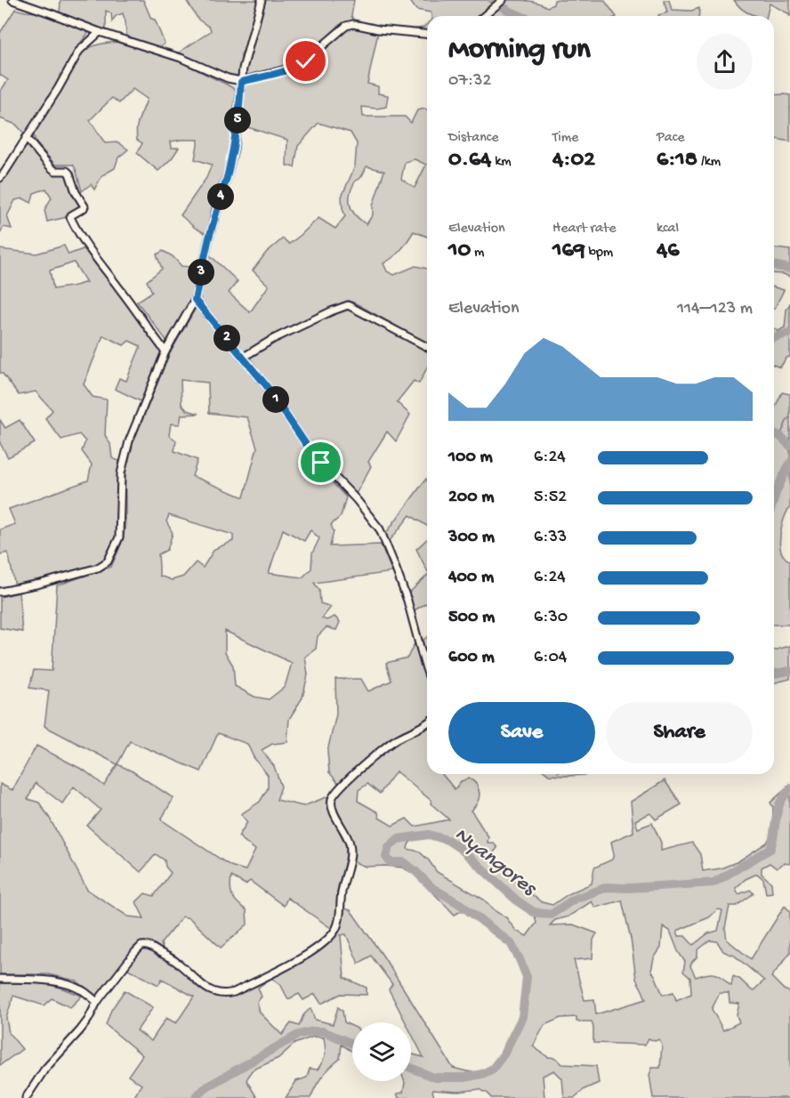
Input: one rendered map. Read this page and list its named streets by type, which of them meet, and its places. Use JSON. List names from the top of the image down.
{
  "water": ["Nyangores"],
  "page": {
    "heading": ["Morning run", "07:32"],
    "pins": [
      "5",
      "4",
      "3",
      "2",
      "1"
    ],
    "stats": [
      ["Distance", "0.64 km"],
      ["Time", "4:02"],
      ["Pace", "6:18 /km"],
      ["Elevation", "10 m"],
      ["Heart rate", "169 bpm"],
      ["kcal", "46"]
    ],
    "chart": ["Elevation", "114–123 m"],
    "list": [
      {
        "name": "100 m",
        "note": "6:24"
      },
      {
        "name": "200 m",
        "note": "5:52"
      },
      {
        "name": "300 m",
        "note": "6:33"
      },
      {
        "name": "400 m",
        "note": "6:24"
      },
      {
        "name": "500 m",
        "note": "6:30"
      },
      {
        "name": "600 m",
        "note": "6:04"
      }
    ],
    "buttons": ["Save", "Share"]
  }
}
